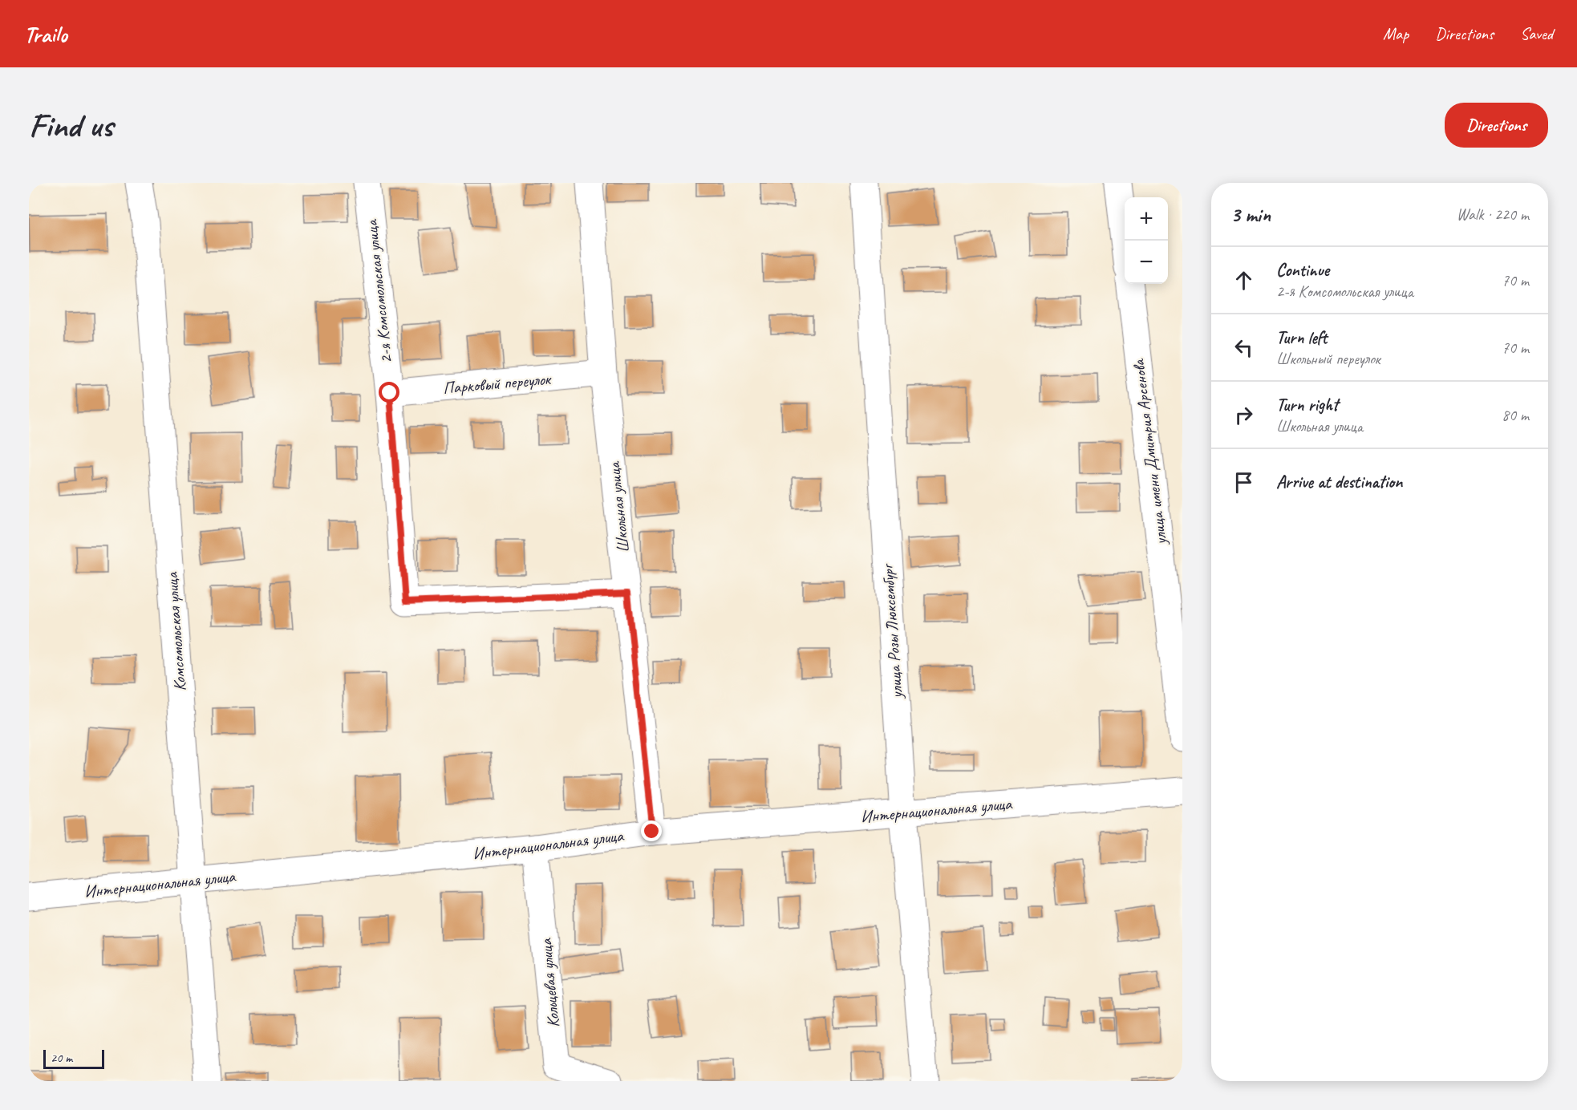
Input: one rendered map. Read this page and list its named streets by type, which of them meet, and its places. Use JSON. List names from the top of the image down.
{
  "streets": {
    "street": [
      "2-я Комсомольская улица",
      "Парковый переулок",
      "улица имени Дмитрия Арсенова",
      "Школьная улица",
      "Комсомольская улица",
      "улица Розы Люксембург",
      "Интернациональная улица",
      "Кольцевая улица"
    ]
  },
  "crossings": [
    ["2-я Комсомольская улица", "Парковый переулок"],
    ["2-я Комсомольская улица", "Школьная улица"],
    ["Парковый переулок", "Школьная улица"],
    ["Школьная улица", "Интернациональная улица"],
    ["Комсомольская улица", "Интернациональная улица"],
    ["улица Розы Люксембург", "Интернациональная улица"],
    ["Интернациональная улица", "Кольцевая улица"]
  ],
  "scale_bar": "20 m",
  "page": {
    "header": "Trailo",
    "nav": ["Map", "Directions", "Saved"],
    "buttons": "Directions",
    "title": "Find us",
    "heading": ["3 min", "Walk · 220 m"],
    "map_buttons": ["+", "−"],
    "list": [
      ["Continue", "2-я Комсомольская улица", "70 m"],
      ["Turn left", "Школьный переулок", "70 m"],
      ["Turn right", "Школьная улица", "80 m"],
      "Arrive at destination"
    ],
    "scale": "20 m"
  }
}
